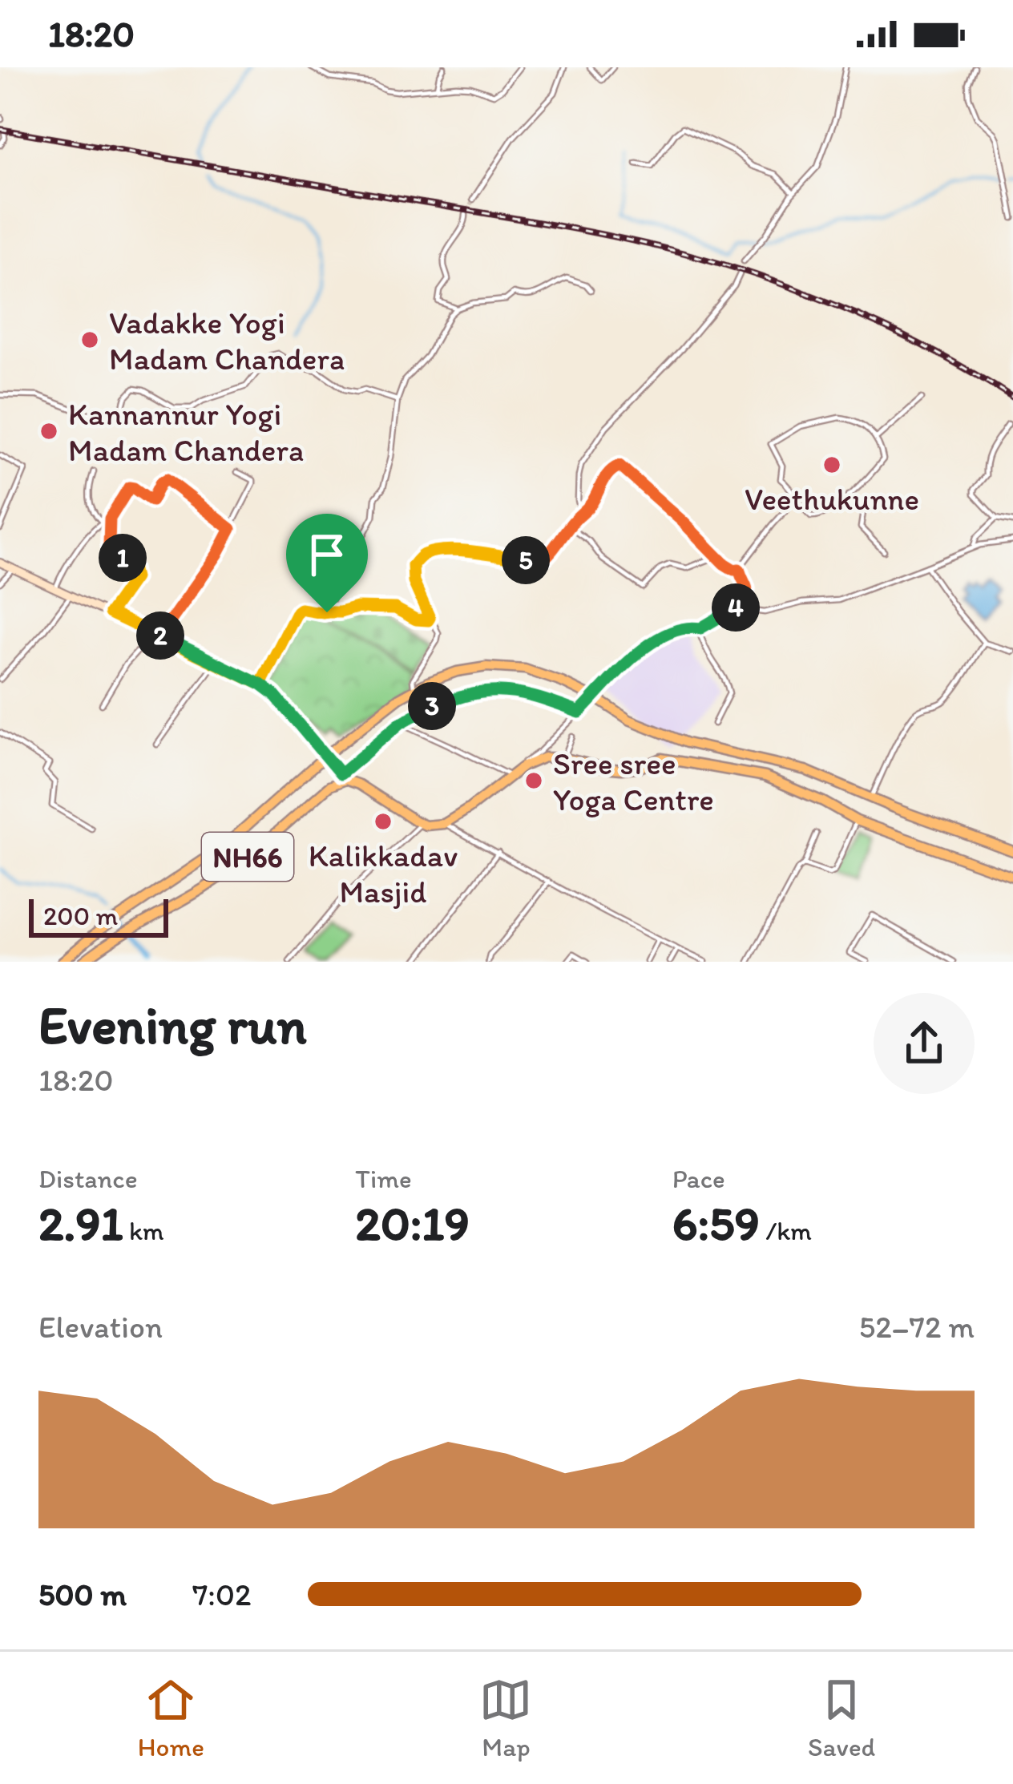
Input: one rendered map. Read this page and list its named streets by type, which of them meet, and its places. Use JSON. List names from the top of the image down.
{
  "streets": {
    "highway": ["NH66"]
  },
  "places": [
    "Vadakke Yogi Madam Chandera",
    "Kannannur Yogi Madam Chandera",
    "Veethukunne",
    "Sree sree Yoga Centre",
    "Kalikkadav Masjid"
  ],
  "scale_bar": "200 m",
  "page": {
    "status": "18:20",
    "pins": [
      "1",
      "5",
      "4",
      "2",
      "3"
    ],
    "scale": "200 m",
    "heading": ["Evening run", "18:20"],
    "stats": [
      ["Distance", "2.91 km"],
      ["Time", "20:19"],
      ["Pace", "6:59 /km"]
    ],
    "chart": ["Elevation", "52–72 m"],
    "list": [
      {
        "name": "500 m",
        "note": "7:02"
      }
    ],
    "tabs": ["Home", "Map", "Saved"]
  }
}
